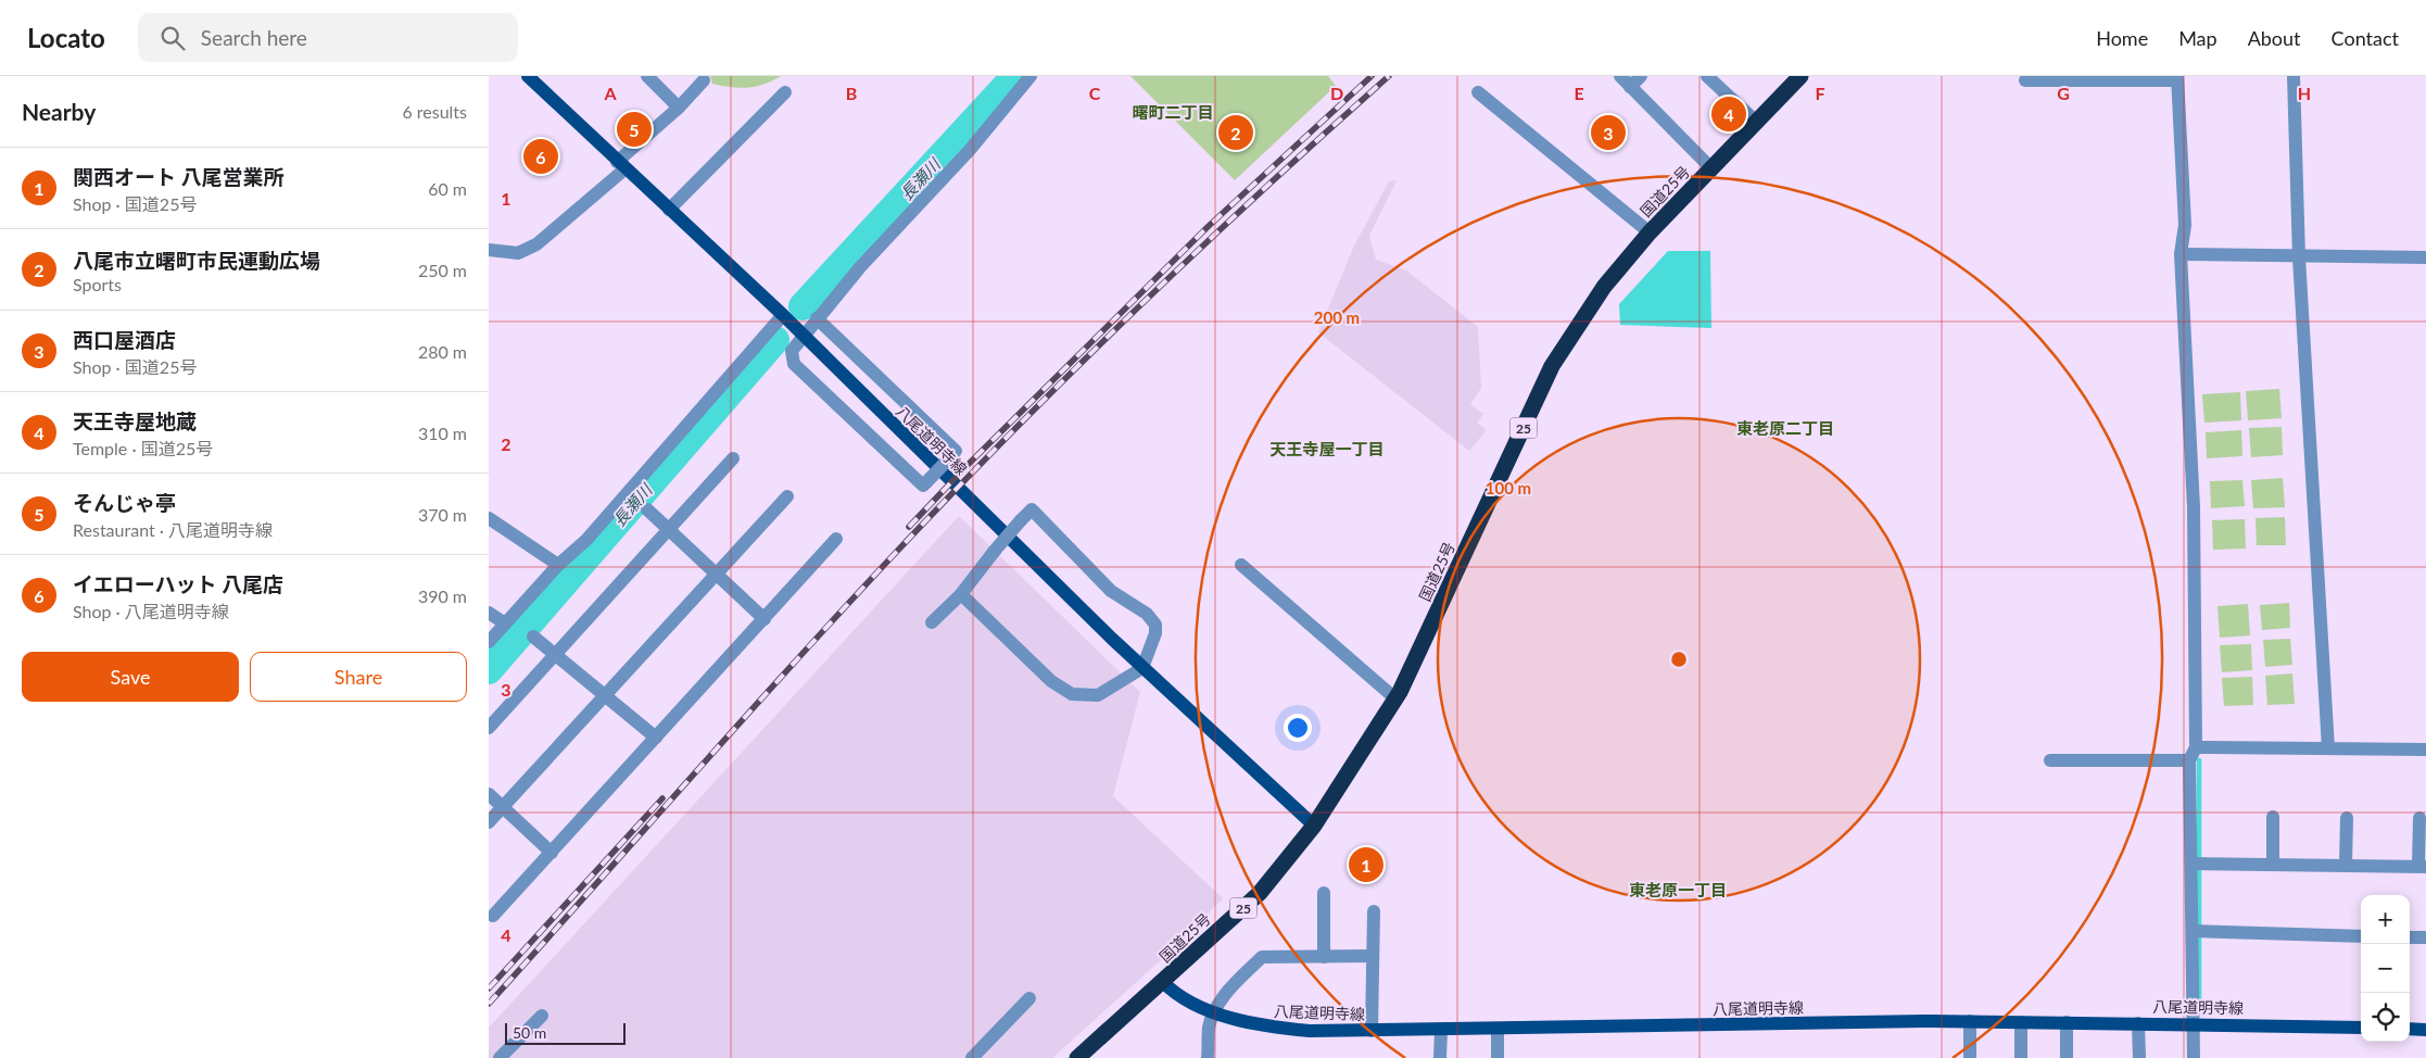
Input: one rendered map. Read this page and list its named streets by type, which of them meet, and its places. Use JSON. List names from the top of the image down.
{
  "streets": {
    "highway": ["国道25号", "25"],
    "main road": ["八尾道明寺線"]
  },
  "crossings": [
    ["国道25号", "八尾道明寺線"]
  ],
  "districts": [
    "曙町二丁目",
    "東老原二丁目",
    "天王寺屋一丁目",
    "東老原一丁目"
  ],
  "water": ["長瀬川"],
  "scale_bar": "50 m",
  "page": {
    "header": "Locato",
    "search": "Search here",
    "nav": [
      "Home",
      "Map",
      "About",
      "Contact"
    ],
    "heading": ["Nearby", "6 results"],
    "pins": [
      "4",
      "5",
      "2",
      "3",
      "6",
      "1"
    ],
    "list": [
      {
        "mark": "1",
        "name": "関西オート 八尾営業所",
        "note": "Shop · 国道25号",
        "value": "60 m"
      },
      {
        "mark": "2",
        "name": "八尾市立曙町市民運動広場",
        "note": "Sports",
        "value": "250 m"
      },
      {
        "mark": "3",
        "name": "西口屋酒店",
        "note": "Shop · 国道25号",
        "value": "280 m"
      },
      {
        "mark": "4",
        "name": "天王寺屋地蔵",
        "note": "Temple · 国道25号",
        "value": "310 m"
      },
      {
        "mark": "5",
        "name": "そんじゃ亭",
        "note": "Restaurant · 八尾道明寺線",
        "value": "370 m"
      },
      {
        "mark": "6",
        "name": "イエローハット 八尾店",
        "note": "Shop · 八尾道明寺線",
        "value": "390 m"
      }
    ],
    "buttons": ["Save", "Share"],
    "map_buttons": ["+", "−"],
    "scale": "50 m"
  },
  "grid": {
    "columns": [
      "A",
      "B",
      "C",
      "D",
      "E",
      "F",
      "G",
      "H"
    ],
    "rows": [
      "1",
      "2",
      "3",
      "4"
    ]
  },
  "rings": ["200 m", "100 m"]
}
